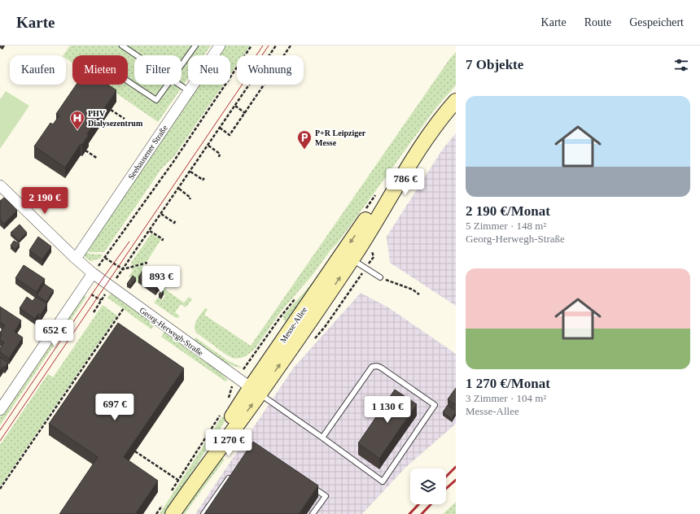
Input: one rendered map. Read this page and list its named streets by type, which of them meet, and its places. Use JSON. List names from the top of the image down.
{
  "streets": {
    "main road": ["Messe-Allee"],
    "street": ["Seehausener Straße", "Georg-Herwegh-Straße"]
  },
  "crossings": [
    ["Seehausener Straße", "Georg-Herwegh-Straße"],
    ["Messe-Allee", "Georg-Herwegh-Straße"]
  ],
  "places": {
    "hospital": ["PHV Dialysezentrum"],
    "parking": ["P+R Leipziger Messe"]
  },
  "page": {
    "header": "Karte",
    "nav": ["Karte", "Route", "Gespeichert"],
    "heading": "7 Objekte",
    "chip": [
      "Kaufen",
      "Mieten",
      "Filter",
      "Neu",
      "Wohnung"
    ],
    "list": [
      {
        "name": "2 190 €/Monat",
        "note": "5 Zimmer · 148 m² · Georg-Herwegh-Straße"
      },
      {
        "name": "1 270 €/Monat",
        "note": "3 Zimmer · 104 m² · Messe-Allee"
      }
    ],
    "price": [
      "786 €",
      "2 190 €",
      "893 €",
      "652 €",
      "697 €",
      "1 130 €",
      "1 270 €"
    ]
  }
}
